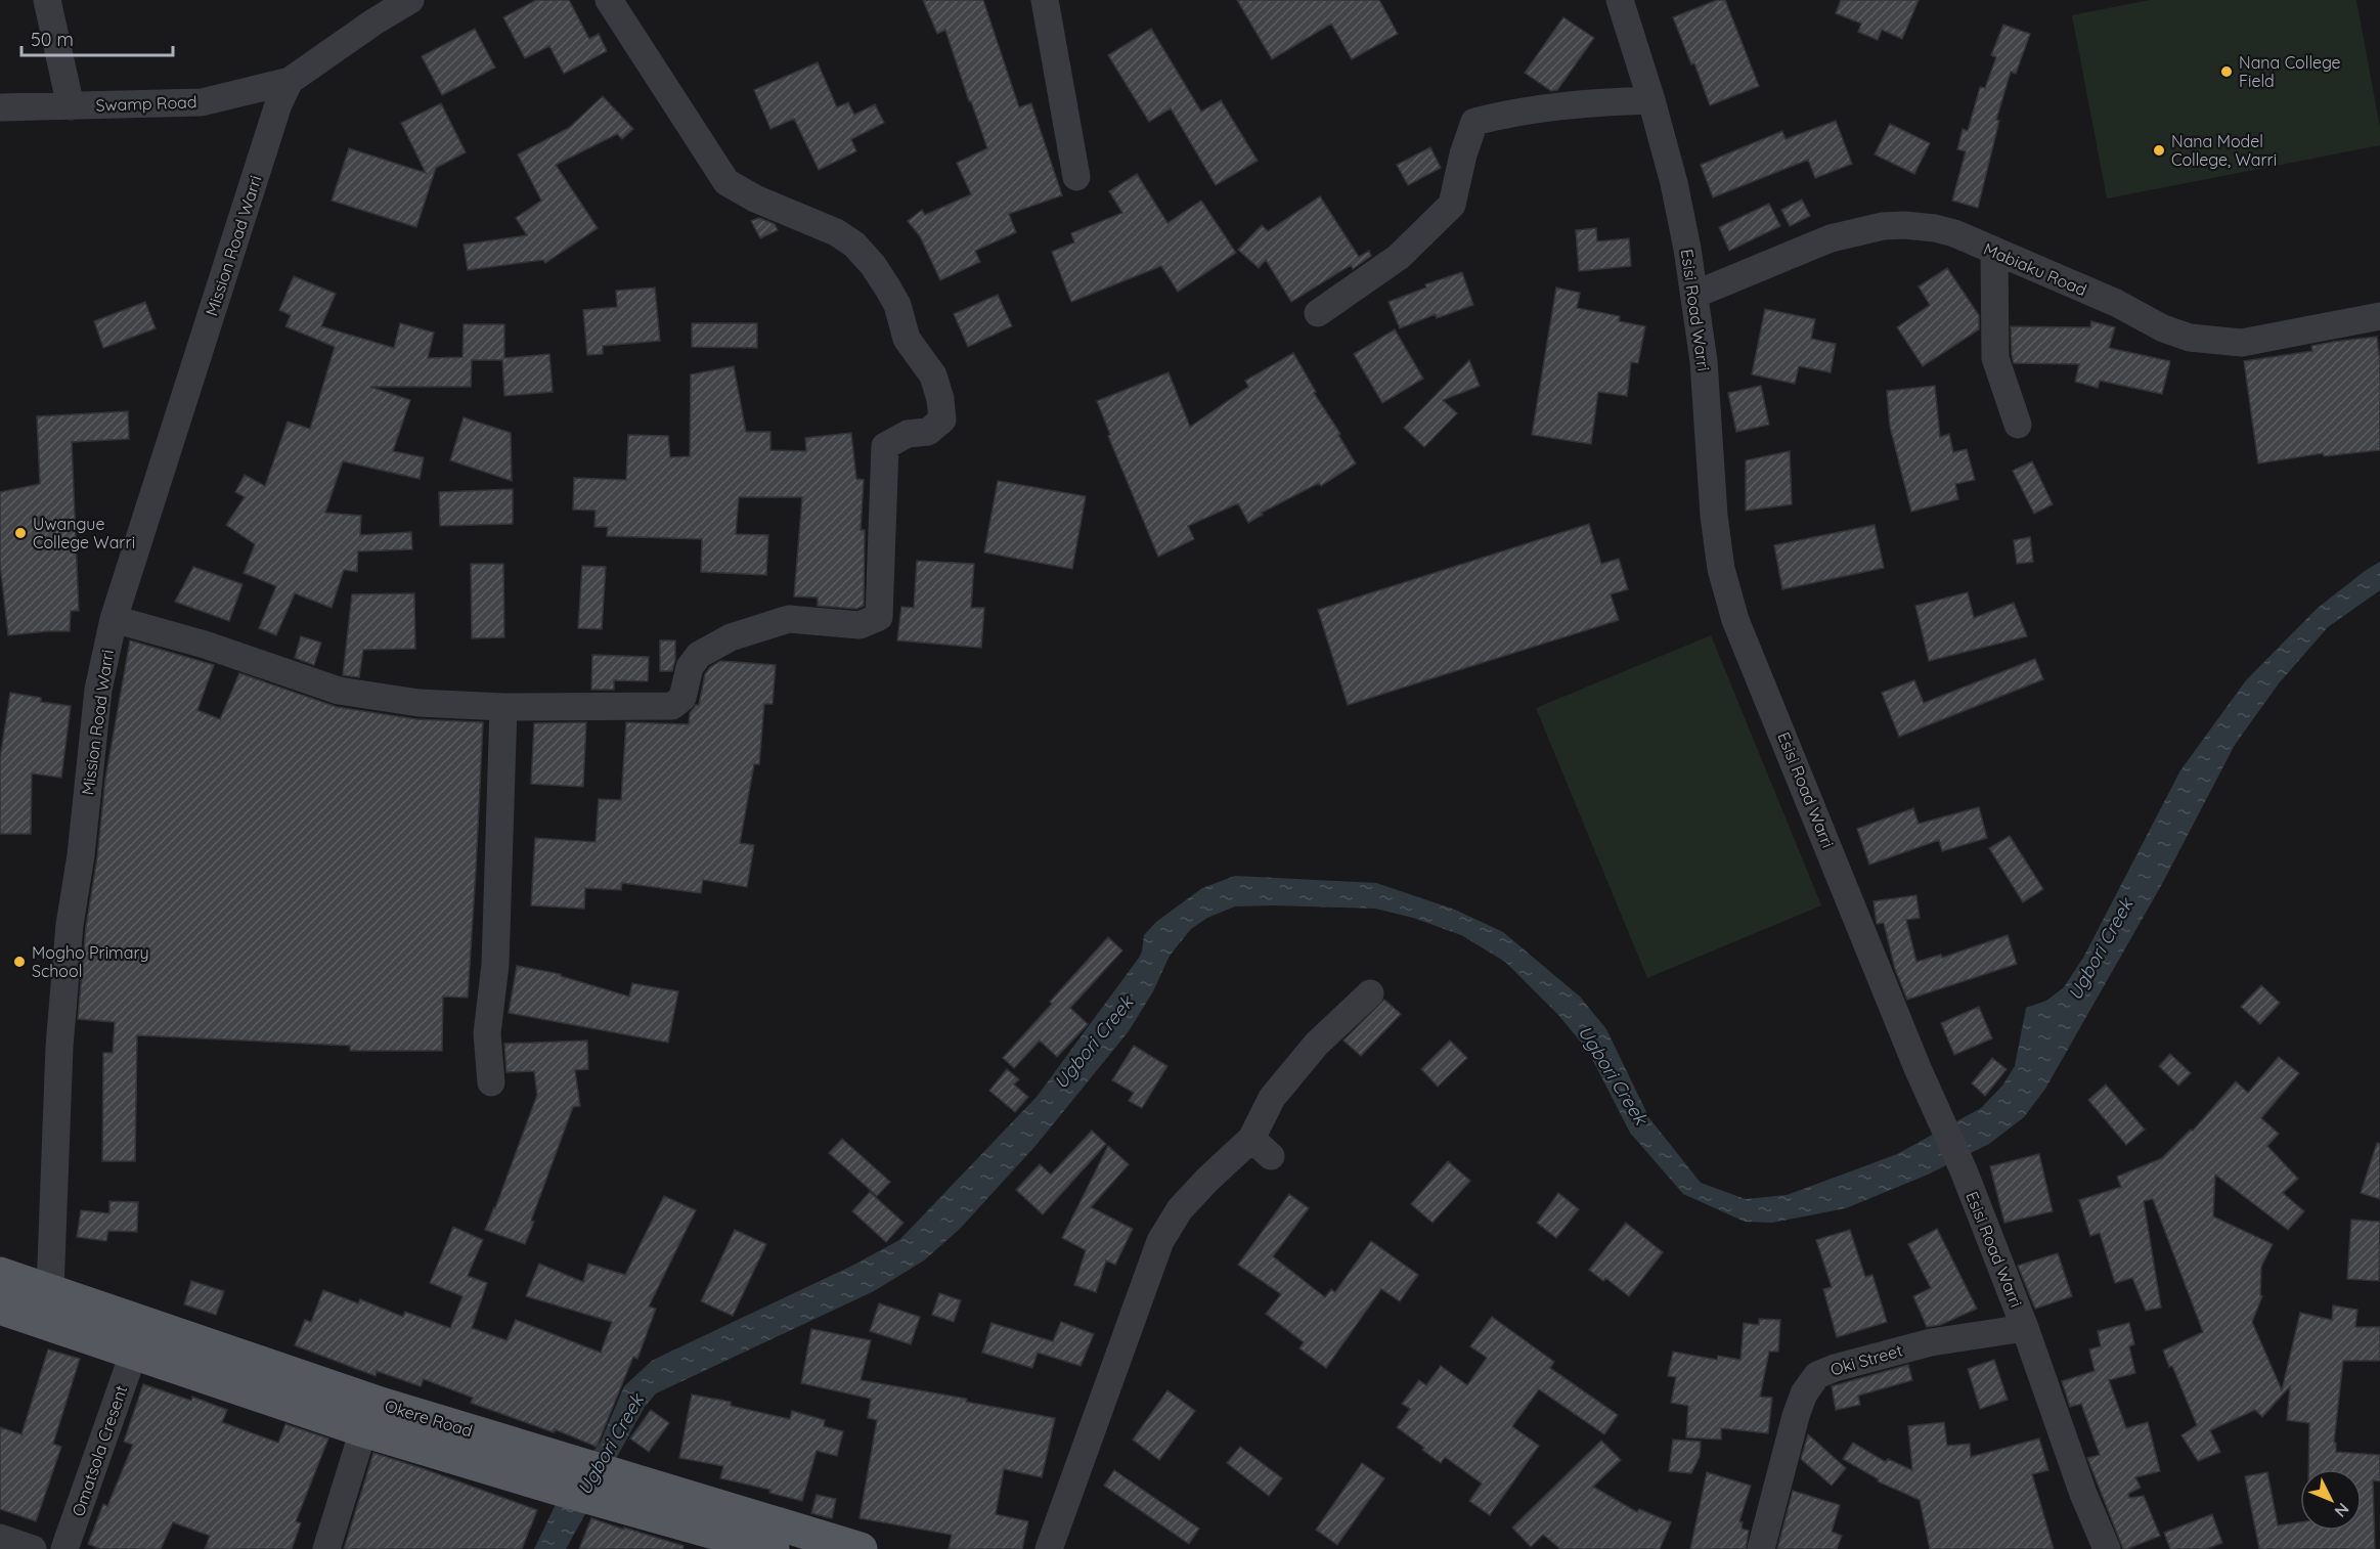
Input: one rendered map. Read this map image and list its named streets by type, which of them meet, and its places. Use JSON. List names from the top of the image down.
{
  "streets": {
    "main road": ["Okere Road"],
    "street": [
      "Swamp Road",
      "Mission Road Warri",
      "Mabiaku Road",
      "Esisi Road Warri",
      "Oki Street",
      "Omatsola Cresent"
    ]
  },
  "crossings": [
    ["Swamp Road", "Mission Road Warri"],
    ["Mission Road Warri", "Okere Road"],
    ["Mabiaku Road", "Esisi Road Warri"],
    ["Esisi Road Warri", "Oki Street"],
    ["Okere Road", "Omatsola Cresent"]
  ],
  "water": ["Ugbori Creek"],
  "places": [
    "Nana College Field",
    "Nana Model College, Warri",
    "Uwangue College Warri",
    "Mogho Primary School"
  ],
  "scale_bar": "50 m",
  "north": "bottom right"
}
